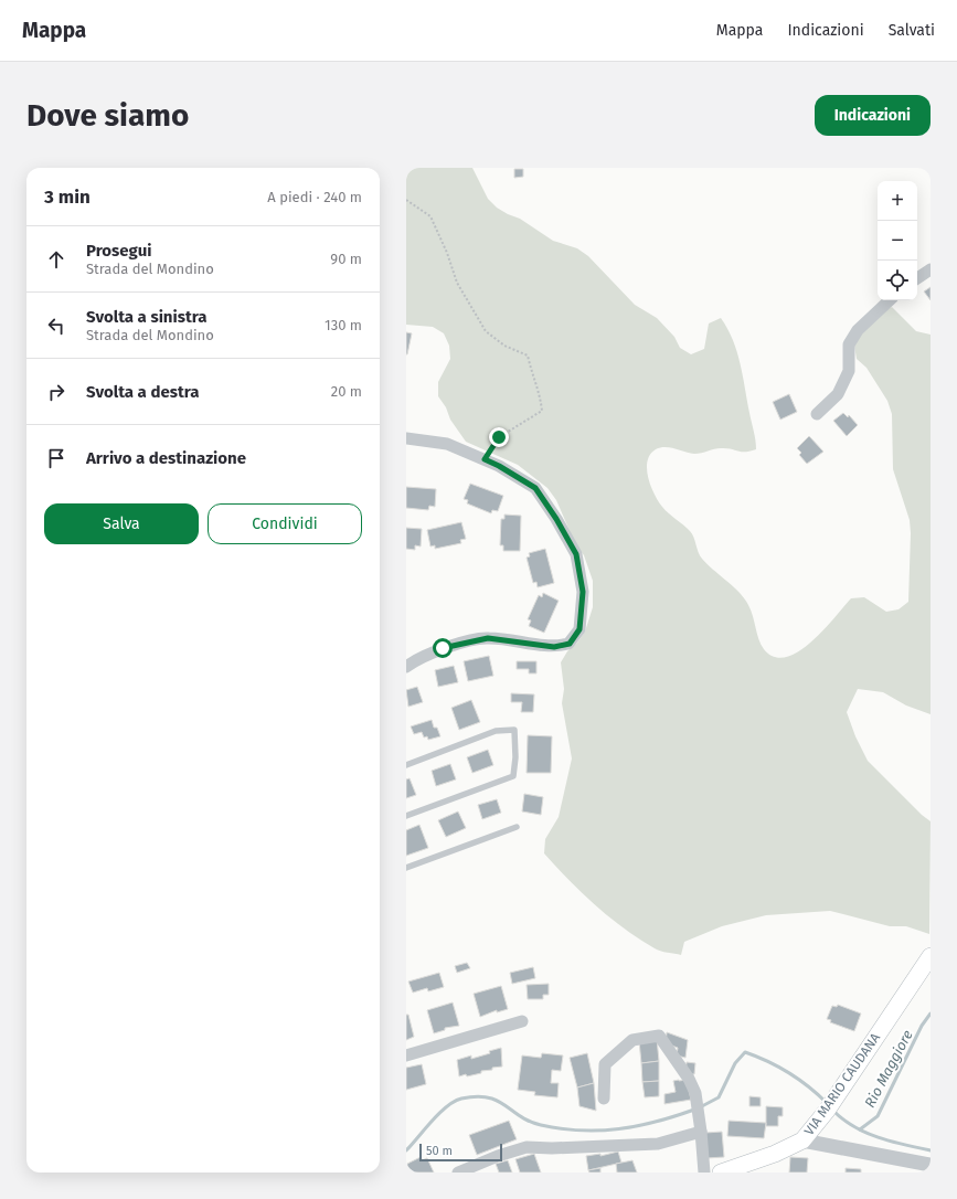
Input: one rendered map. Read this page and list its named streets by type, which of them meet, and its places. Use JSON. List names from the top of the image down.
{
  "streets": {
    "main road": ["VIA MARIO CAUDANA"]
  },
  "water": ["Rio Maggiore"],
  "scale_bar": "50 m",
  "page": {
    "header": "Mappa",
    "nav": ["Mappa", "Indicazioni", "Salvati"],
    "buttons": [
      "Indicazioni",
      ["Salva", "Condividi"]
    ],
    "title": "Dove siamo",
    "heading": ["3 min", "A piedi · 240 m"],
    "map_buttons": ["+", "−"],
    "list": [
      ["Prosegui", "Strada del Mondino", "90 m"],
      ["Svolta a sinistra", "Strada del Mondino", "130 m"],
      ["Svolta a destra", "20 m"],
      "Arrivo a destinazione"
    ],
    "scale": "50 m"
  }
}
